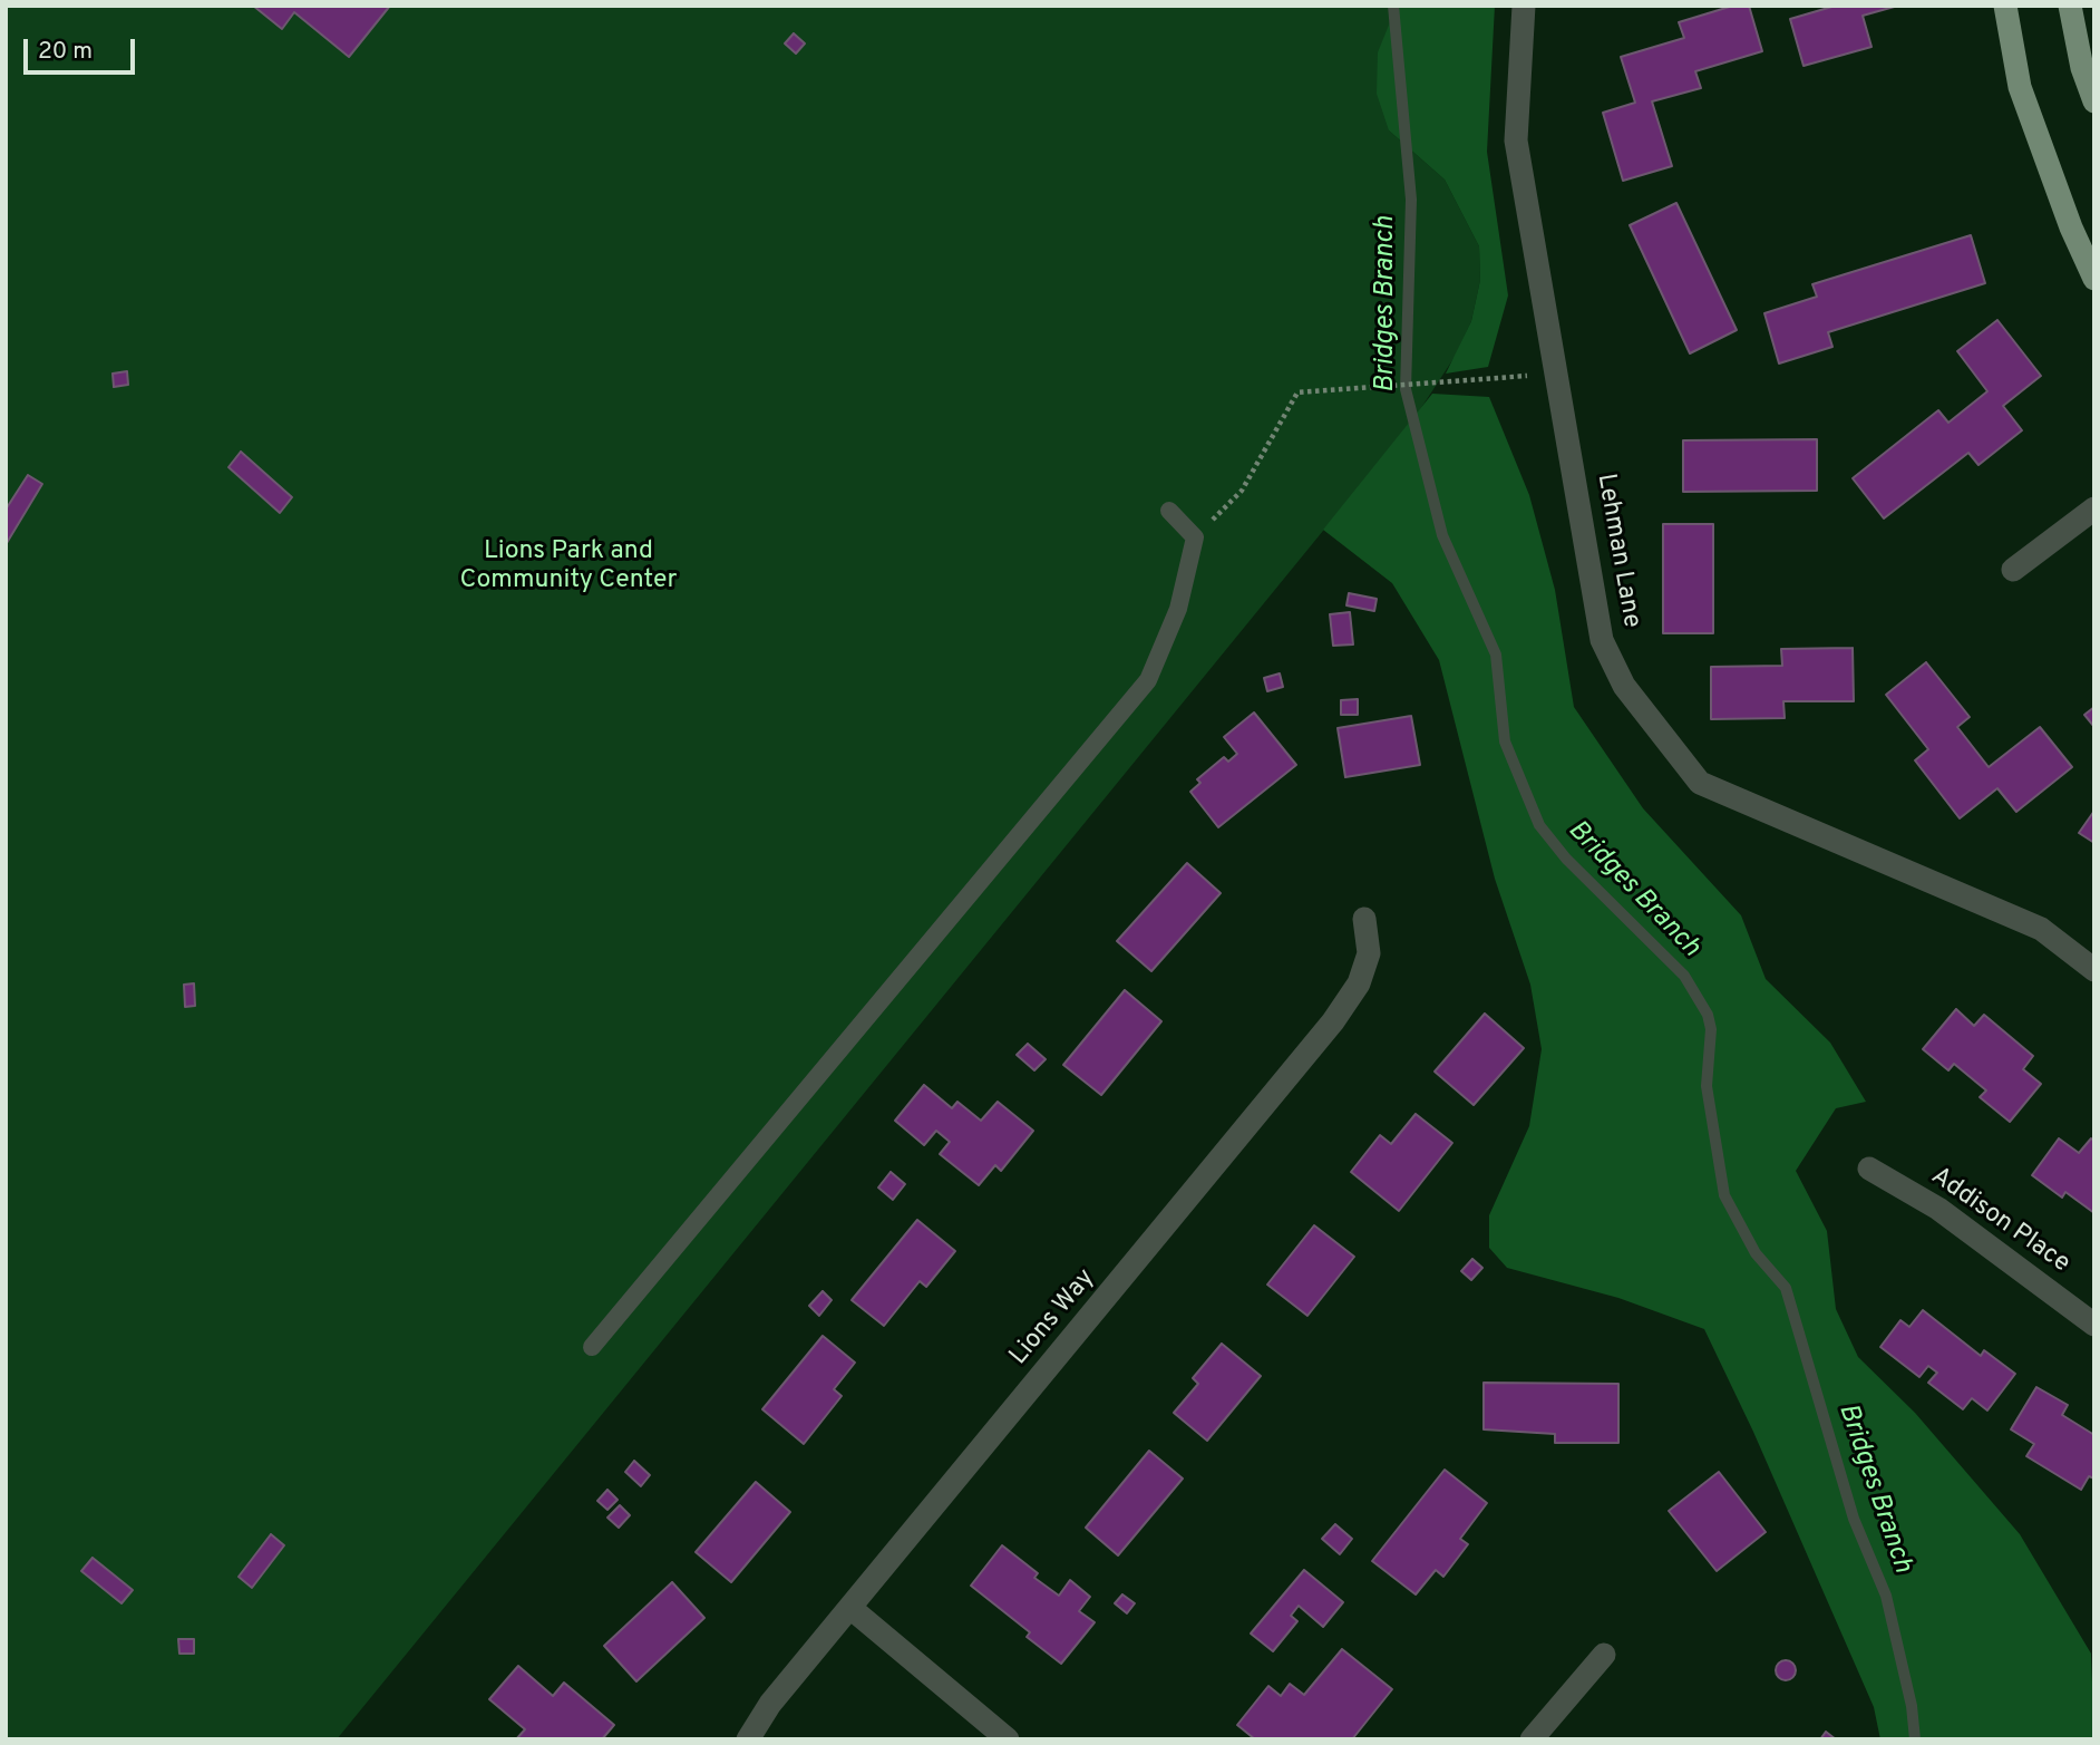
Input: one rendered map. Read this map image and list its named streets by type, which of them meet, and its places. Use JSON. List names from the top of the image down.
{
  "streets": {
    "street": ["Lehman Lane", "Addison Place", "Lions Way"]
  },
  "water": ["Bridges Branch"],
  "parks": ["Lions Park and Community Center"],
  "scale_bar": "20 m"
}
